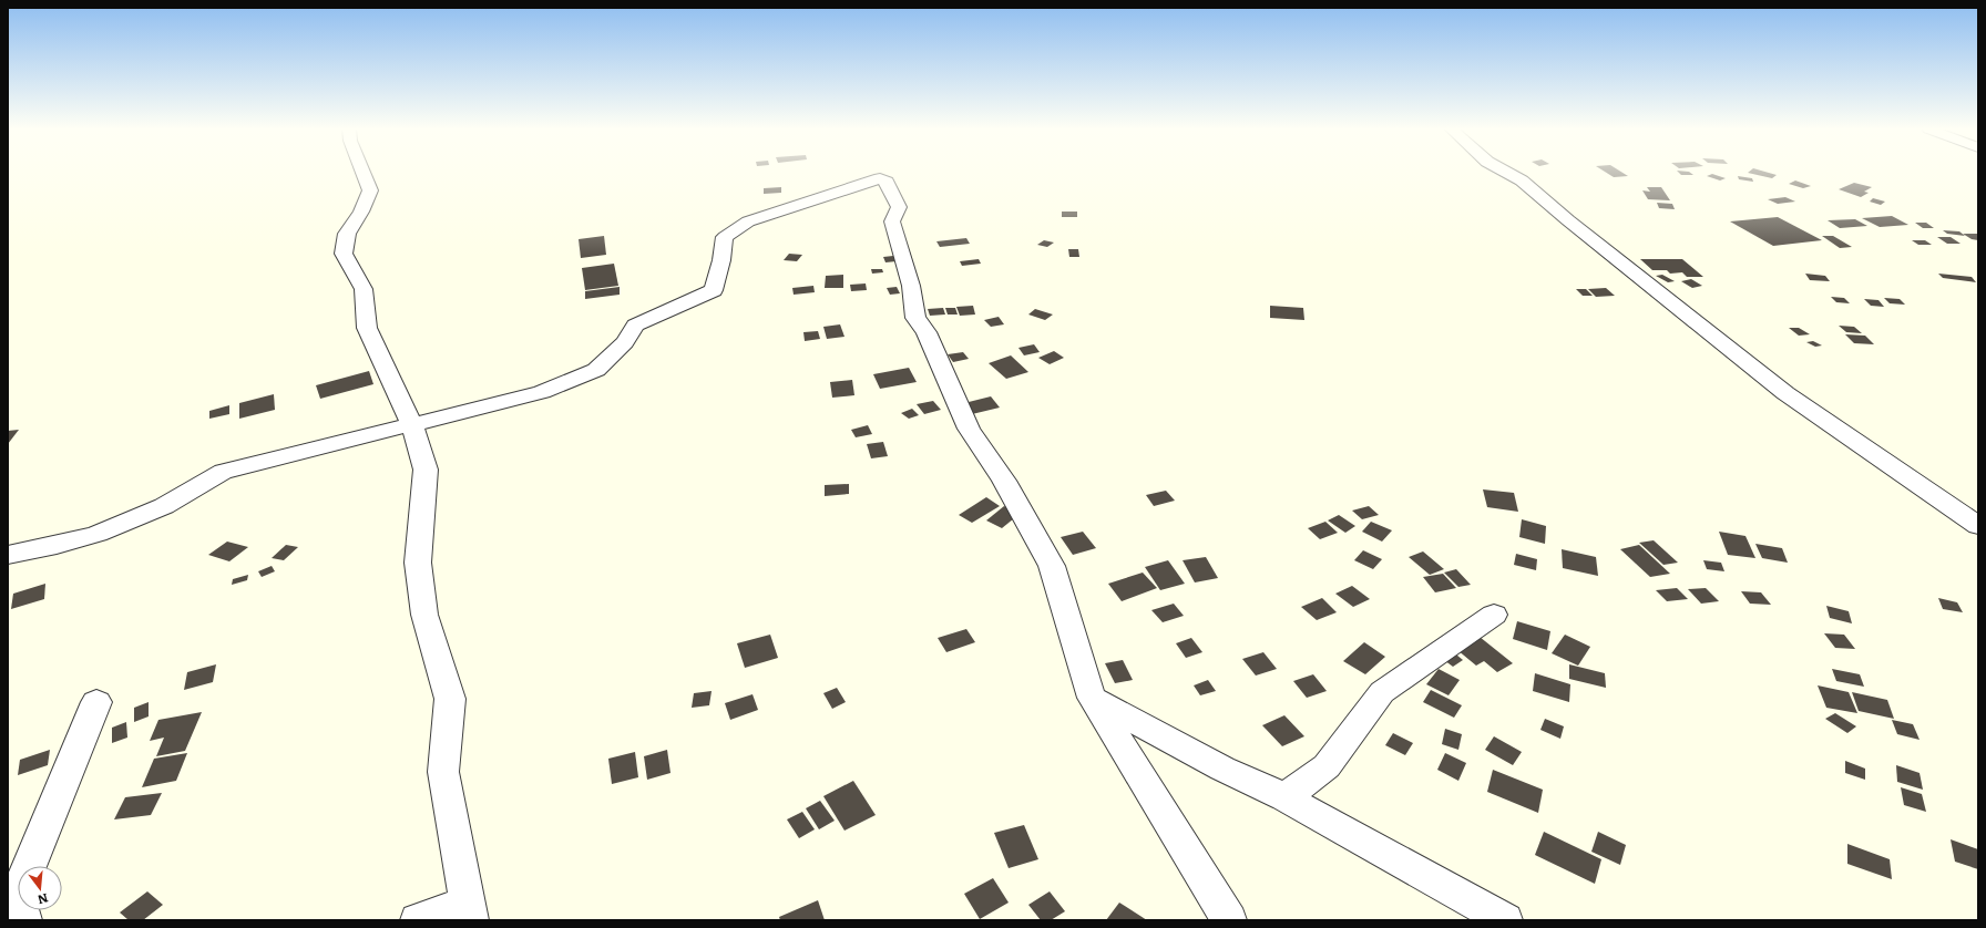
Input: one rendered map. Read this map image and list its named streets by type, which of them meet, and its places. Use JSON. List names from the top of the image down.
{
  "north": "bottom"
}
